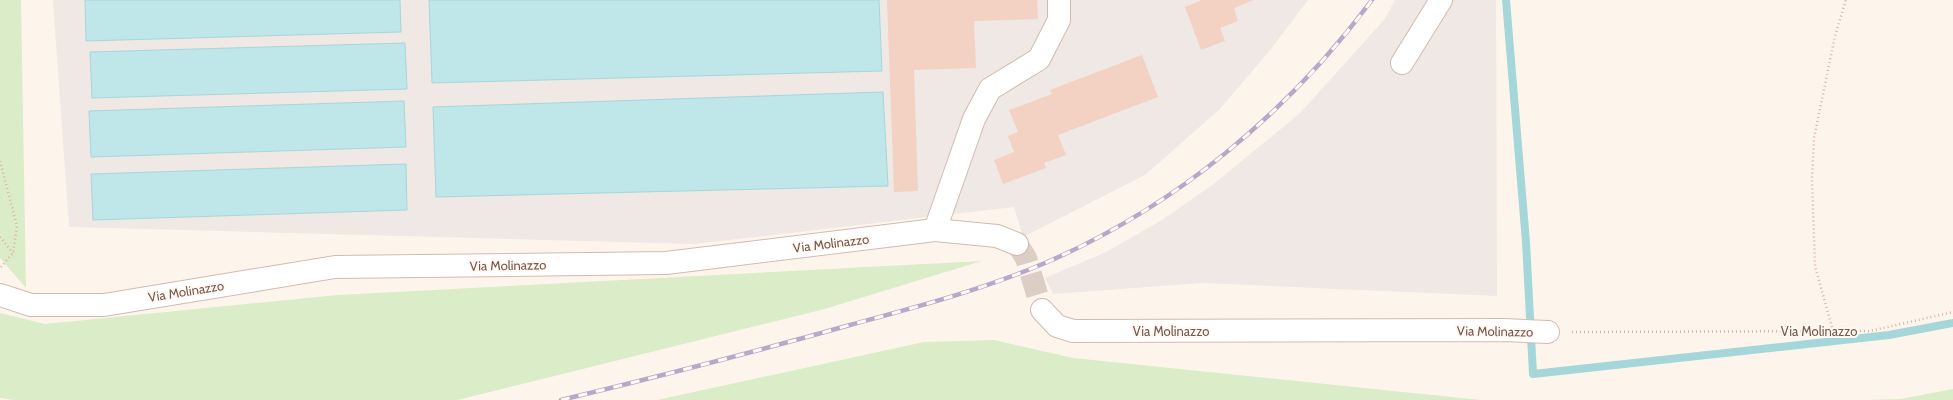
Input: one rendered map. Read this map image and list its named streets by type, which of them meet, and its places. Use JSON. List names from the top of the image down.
{
  "streets": {
    "street": ["Via Molinazzo"]
  }
}
